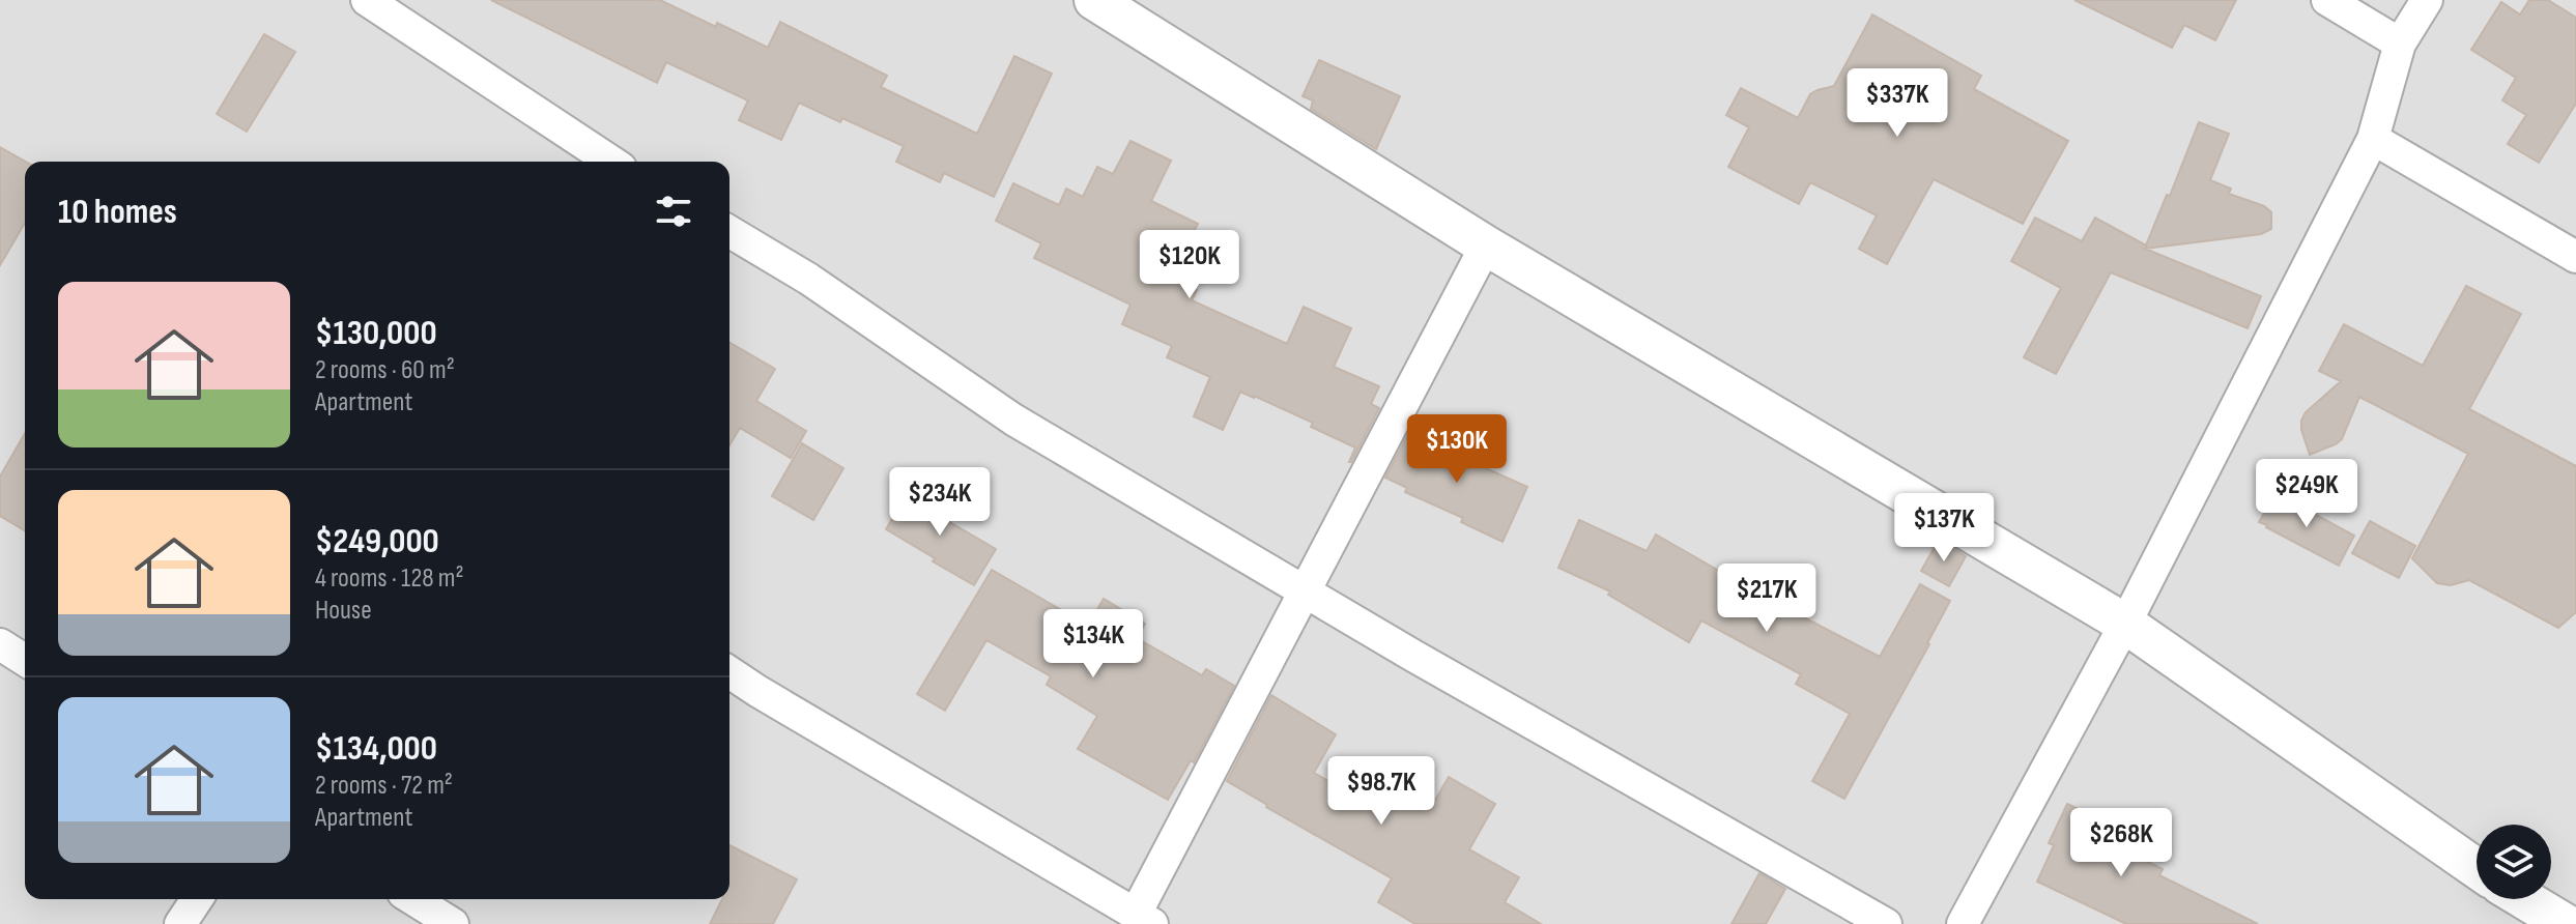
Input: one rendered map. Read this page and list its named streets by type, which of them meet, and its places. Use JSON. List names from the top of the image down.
{
  "page": {
    "price": [
      "$337K",
      "$120K",
      "$130K",
      "$249K",
      "$234K",
      "$137K",
      "$217K",
      "$134K",
      "$98.7K",
      "$268K"
    ],
    "heading": "10 homes",
    "list": [
      {
        "name": "$130,000",
        "note": "2 rooms · 60 m² · Apartment"
      },
      {
        "name": "$249,000",
        "note": "4 rooms · 128 m² · House"
      },
      {
        "name": "$134,000",
        "note": "2 rooms · 72 m² · Apartment"
      }
    ]
  }
}
